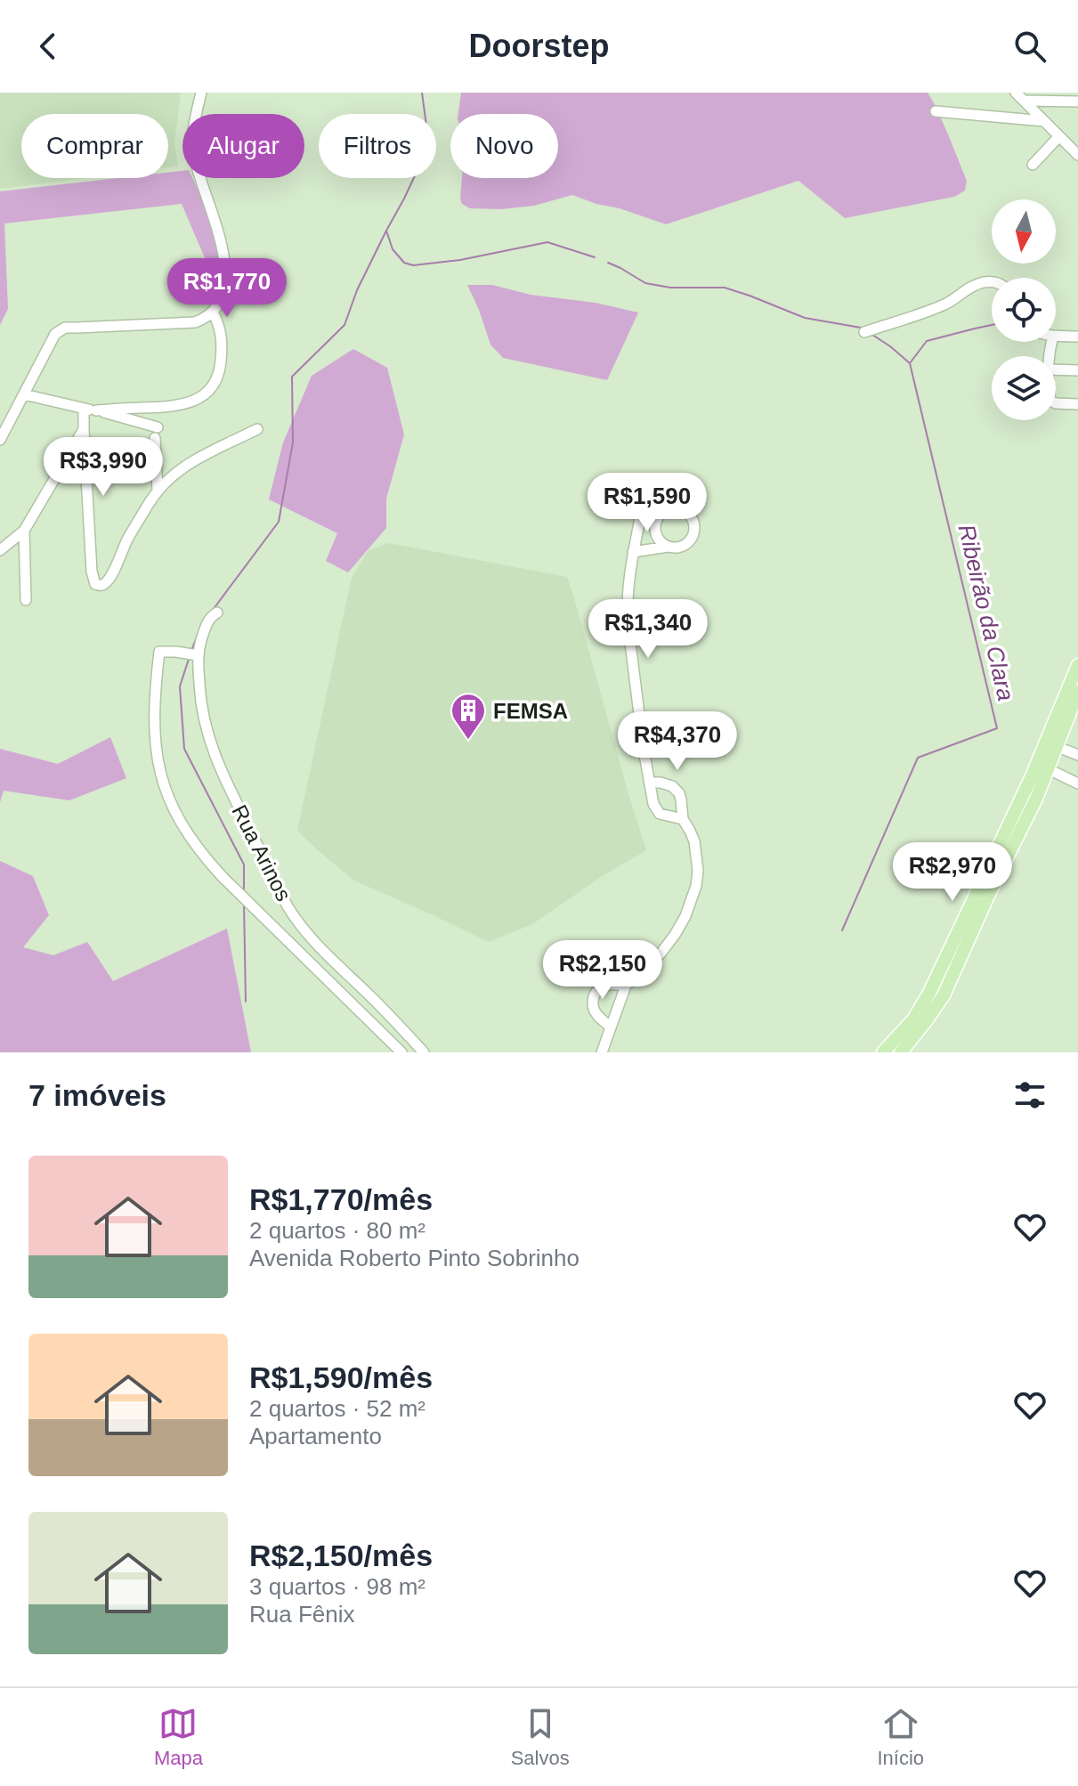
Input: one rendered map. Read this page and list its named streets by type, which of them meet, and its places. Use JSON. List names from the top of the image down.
{
  "streets": {
    "street": ["Rua Arinos"]
  },
  "water": ["Ribeirão da Clara"],
  "places": {
    "building": ["FEMSA"]
  },
  "north": "bottom",
  "page": {
    "header": "Doorstep",
    "chip": [
      "Comprar",
      "Alugar",
      "Filtros",
      "Novo"
    ],
    "price": [
      "R$1,770",
      "R$3,990",
      "R$1,590",
      "R$1,340",
      "R$4,370",
      "R$2,970",
      "R$2,150"
    ],
    "heading": "7 imóveis",
    "list": [
      {
        "name": "R$1,770/mês",
        "note": "2 quartos · 80 m² · Avenida Roberto Pinto Sobrinho"
      },
      {
        "name": "R$1,590/mês",
        "note": "2 quartos · 52 m² · Apartamento"
      },
      {
        "name": "R$2,150/mês",
        "note": "3 quartos · 98 m² · Rua Fênix"
      }
    ],
    "tabs": ["Mapa", "Salvos", "Início"]
  }
}
